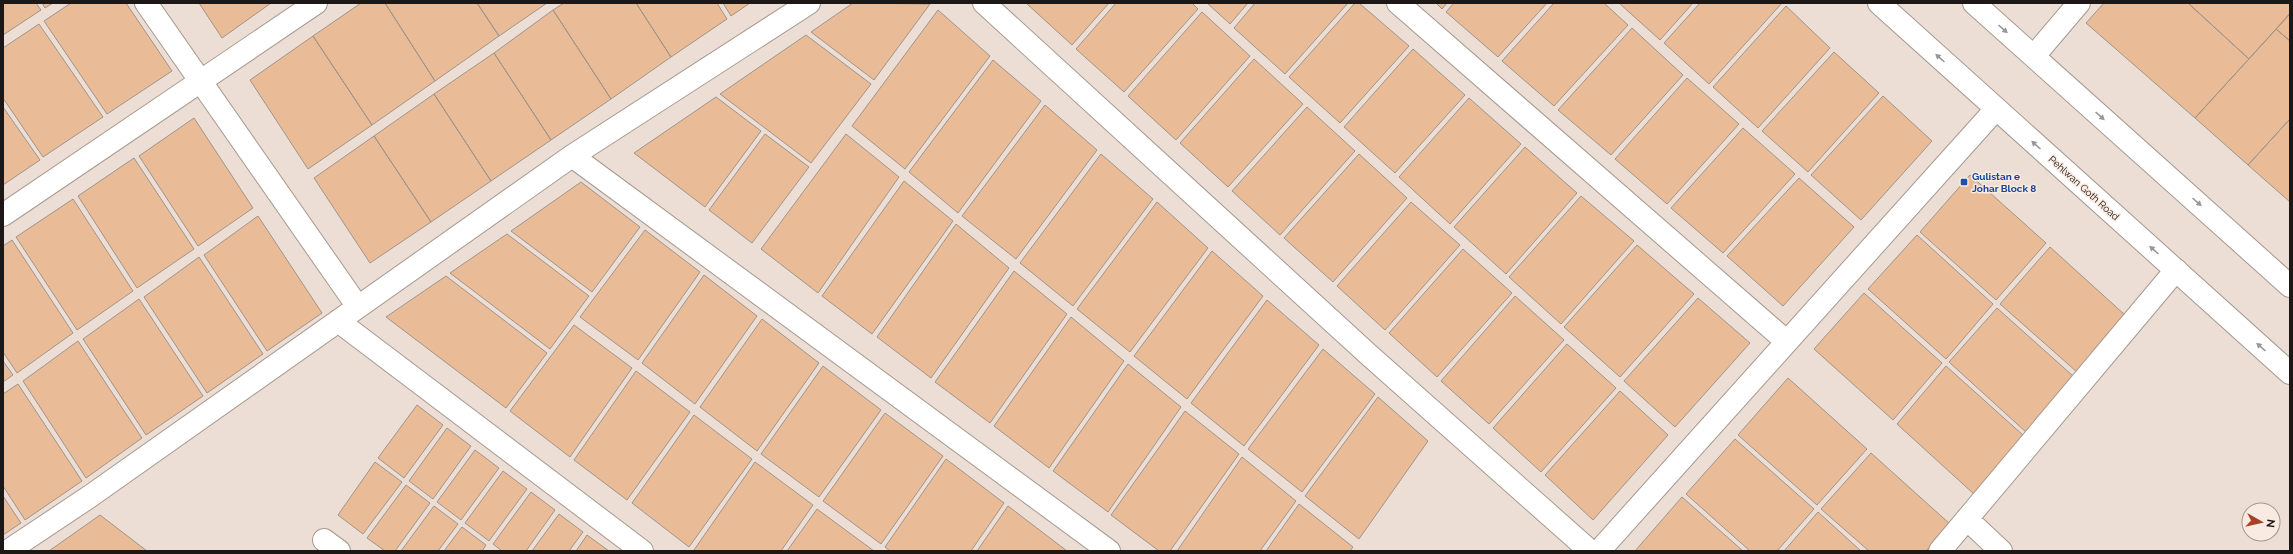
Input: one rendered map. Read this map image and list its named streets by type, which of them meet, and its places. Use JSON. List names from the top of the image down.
{
  "streets": {
    "street": ["Pehlwan Goth Road"]
  },
  "places": {
    "transit": ["Gulistan e Johar Block 8"]
  },
  "north": "right"
}
